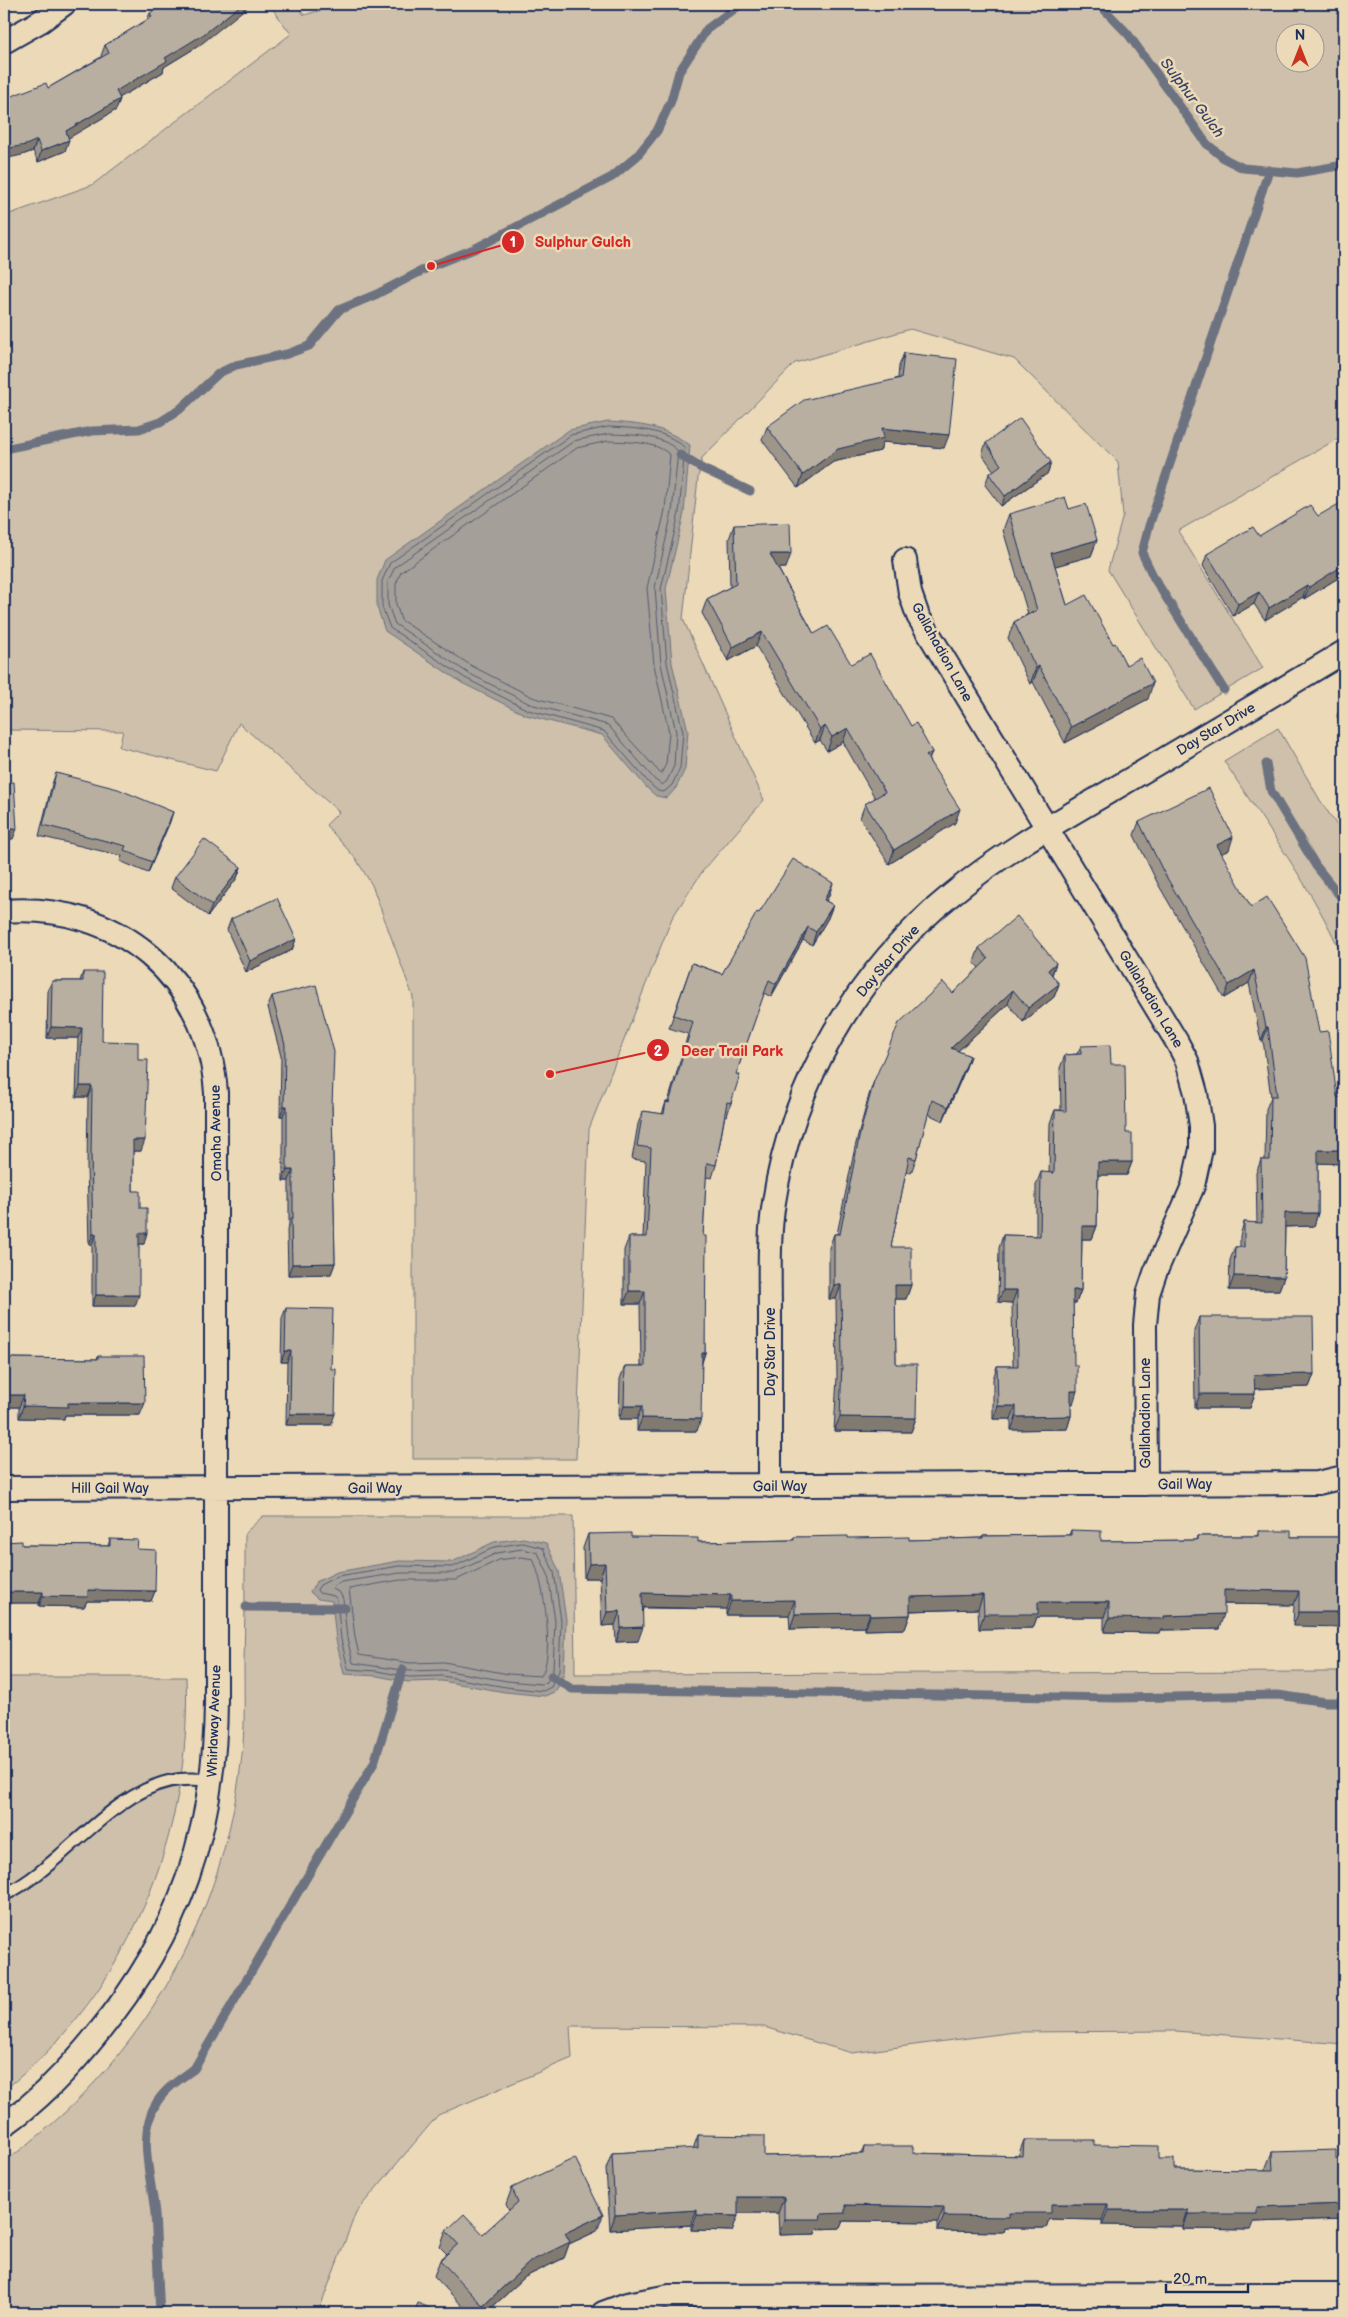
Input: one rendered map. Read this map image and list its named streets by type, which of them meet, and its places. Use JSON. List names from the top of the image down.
{
  "streets": {
    "street": [
      "Gallahadion Lane",
      "Day Star Drive",
      "Omaha Avenue",
      "Gail Way",
      "Hill Gail Way",
      "Whirlaway Avenue"
    ]
  },
  "crossings": [
    ["Gallahadion Lane", "Day Star Drive"],
    ["Gallahadion Lane", "Gail Way"],
    ["Day Star Drive", "Gail Way"],
    ["Omaha Avenue", "Gail Way"],
    ["Omaha Avenue", "Hill Gail Way"],
    ["Omaha Avenue", "Whirlaway Avenue"],
    ["Gail Way", "Hill Gail Way"],
    ["Gail Way", "Whirlaway Avenue"],
    ["Hill Gail Way", "Whirlaway Avenue"]
  ],
  "water": ["Sulphur Gulch"],
  "places": ["Sulphur Gulch", "Deer Trail Park"],
  "scale_bar": "20 m",
  "north": "top"
}
